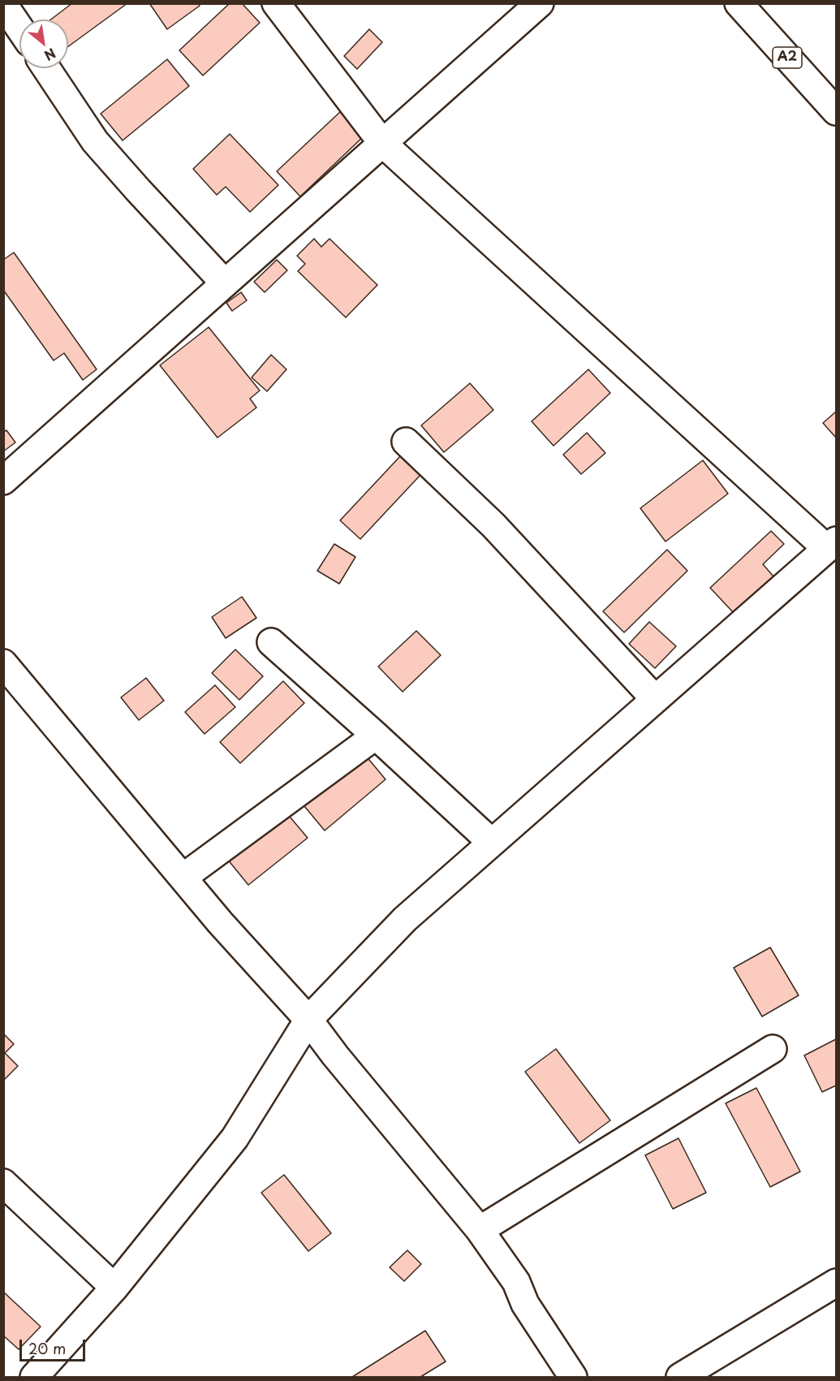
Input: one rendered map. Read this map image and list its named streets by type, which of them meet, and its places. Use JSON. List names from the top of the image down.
{
  "streets": {
    "main road": ["A2"]
  },
  "scale_bar": "20 m",
  "north": "bottom right"
}
